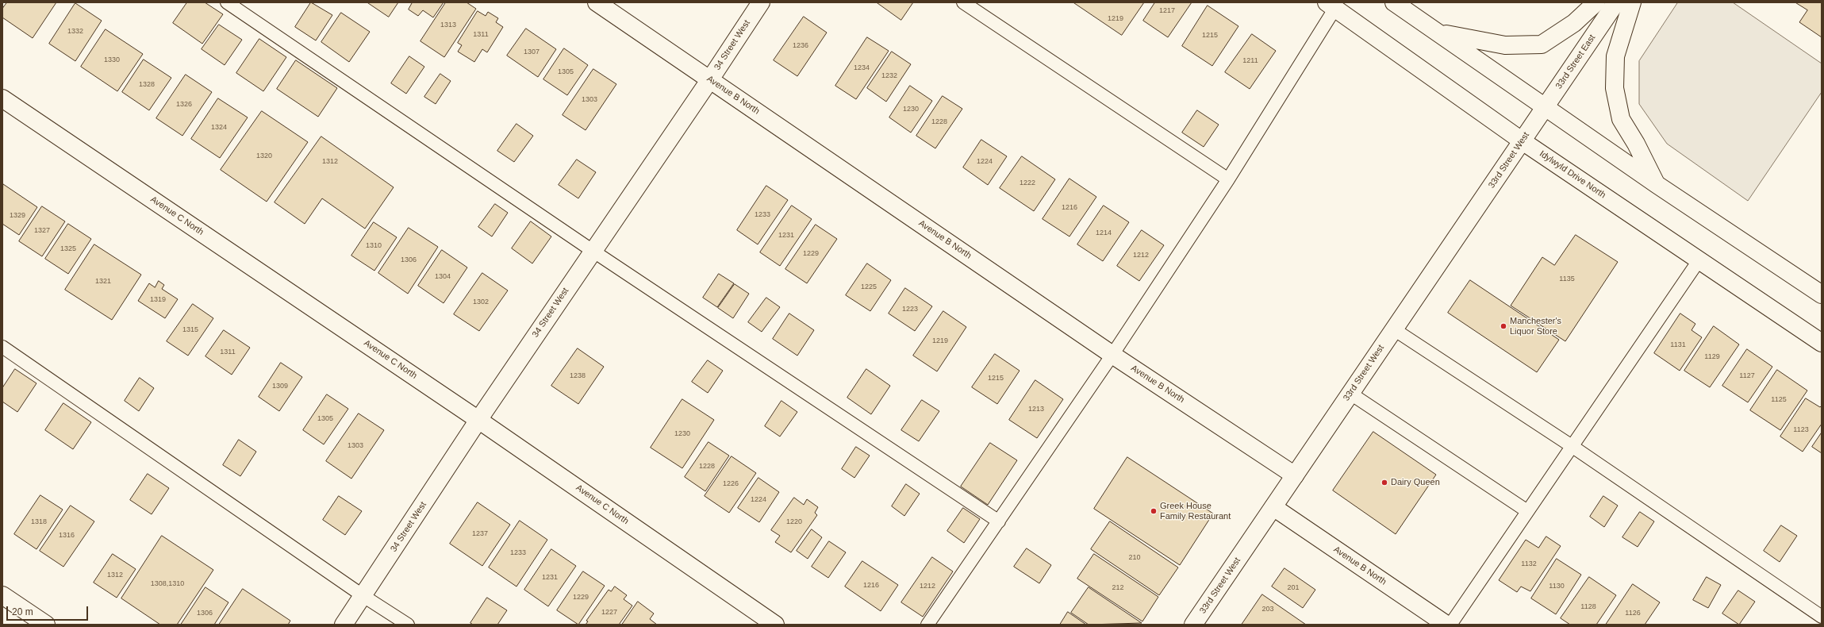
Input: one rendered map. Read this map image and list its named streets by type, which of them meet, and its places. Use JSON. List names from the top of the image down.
{
  "streets": {
    "street": [
      "34 Street West",
      "33rd Street East",
      "Avenue B North",
      "33rd Street West",
      "Idylwyld Drive North",
      "Avenue C North"
    ]
  },
  "crossings": [
    ["34 Street West", "Avenue B North"],
    ["34 Street West", "Avenue C North"],
    ["33rd Street East", "33rd Street West"],
    ["Avenue B North", "33rd Street West"],
    ["33rd Street West", "Idylwyld Drive North"]
  ],
  "places": ["Manchester's Liquor Store", "Dairy Queen", "Greek House Family Restaurant"],
  "house_numbers": [
    "1217",
    "1219",
    "1313",
    "1332",
    "1311",
    "1215",
    "1236",
    "1307",
    "1330",
    "1211",
    "1234",
    "1305",
    "1232",
    "1328",
    "1303",
    "1326",
    "1230",
    "1228",
    "1324",
    "1320",
    "1312",
    "1224",
    "1222",
    "1216",
    "1233",
    "1329",
    "1327",
    "1214",
    "1231",
    "1310",
    "1325",
    "1229",
    "1212",
    "1306",
    "1304",
    "1135",
    "1321",
    "1225",
    "1319",
    "1302",
    "1223",
    "1315",
    "1219",
    "1131",
    "1311",
    "1129",
    "1238",
    "1127",
    "1215",
    "1309",
    "1125",
    "1213",
    "1305",
    "1123",
    "1230",
    "1303",
    "1228",
    "1226",
    "1224",
    "1318",
    "1220",
    "1237",
    "1316",
    "1233",
    "210",
    "1132",
    "1312",
    "1231",
    "1308,1310",
    "1216",
    "1212",
    "1130",
    "212",
    "201",
    "1229",
    "1128",
    "203",
    "1227",
    "1306",
    "1126"
  ],
  "scale_bar": "20 m"
}
